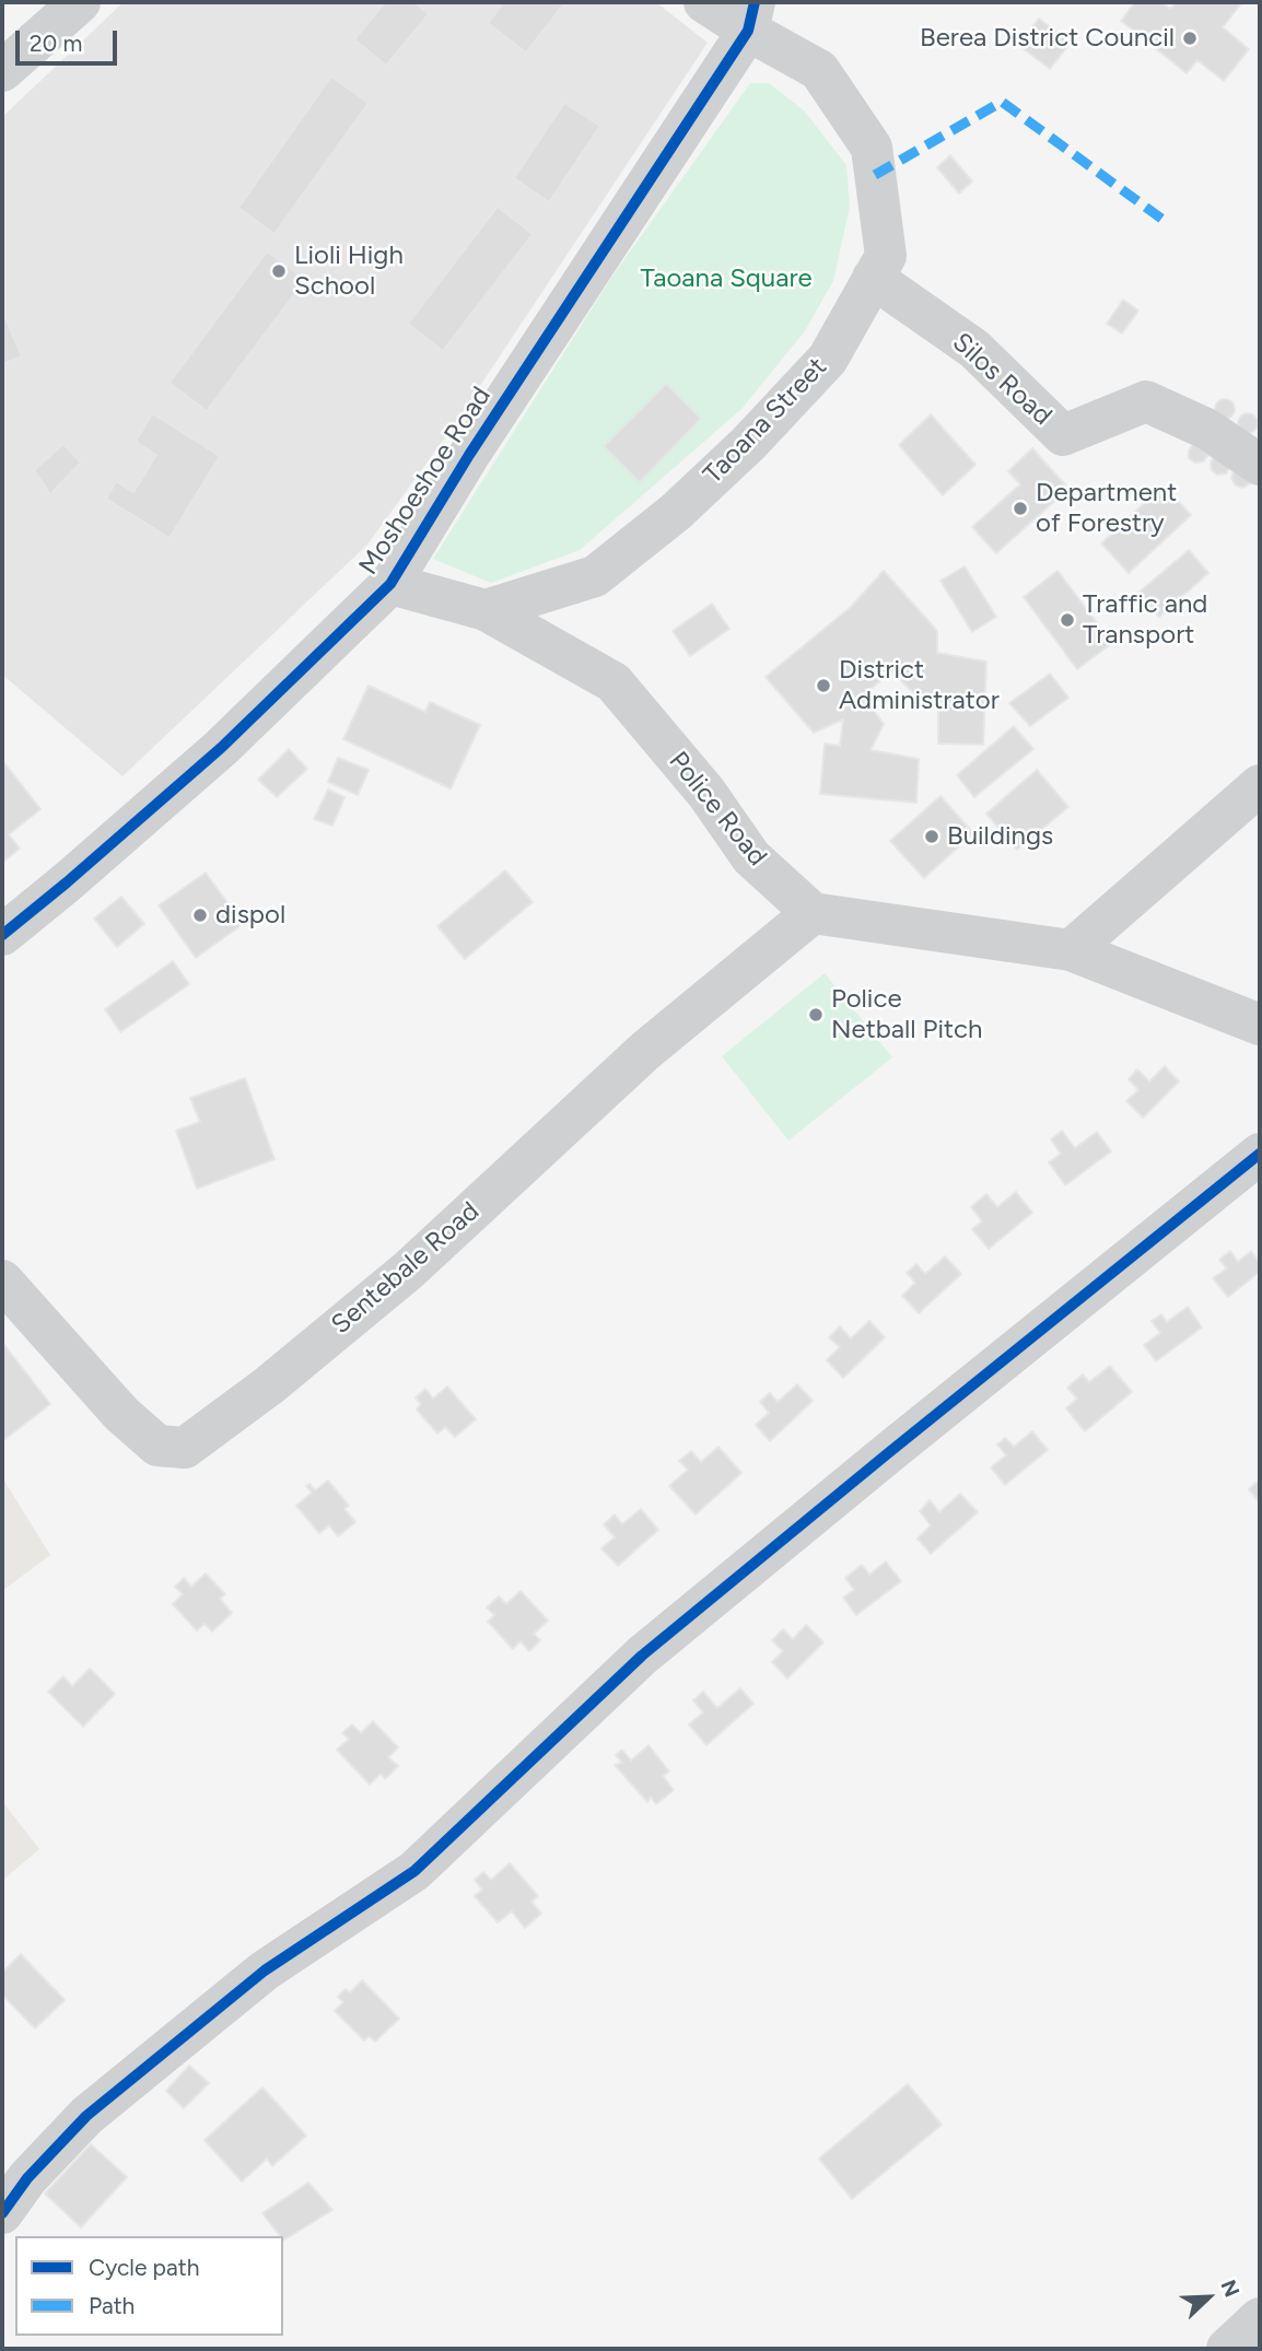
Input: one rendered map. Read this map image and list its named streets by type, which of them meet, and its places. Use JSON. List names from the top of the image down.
{
  "streets": {
    "street": [
      "Silos Road",
      "Taoana Street",
      "Moshoeshoe Road",
      "Police Road",
      "Sentebale Road"
    ]
  },
  "crossings": [
    ["Silos Road", "Taoana Street"],
    ["Taoana Street", "Moshoeshoe Road"],
    ["Taoana Street", "Police Road"],
    ["Police Road", "Sentebale Road"]
  ],
  "parks": ["Taoana Square"],
  "places": [
    "Berea District Council",
    "Lioli High School",
    "Department of Forestry",
    "Traffic and Transport",
    "District Administrator",
    "Buildings",
    "dispol",
    "Police Netball Pitch"
  ],
  "legend": ["Cycle path", "Path"],
  "scale_bar": "20 m",
  "north": "top right"
}
